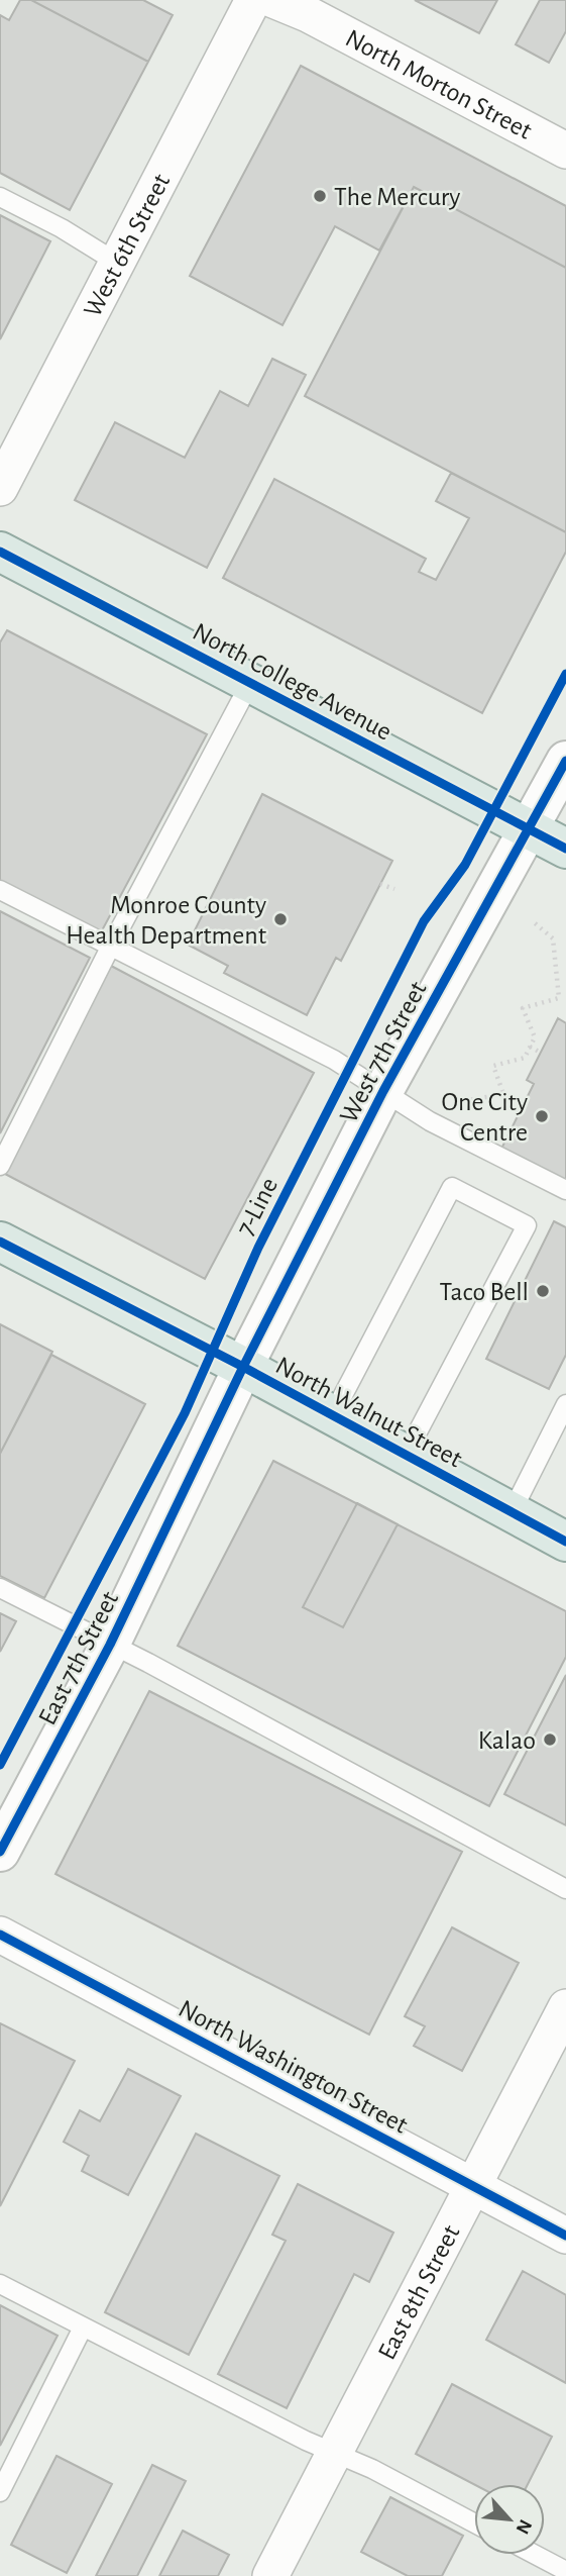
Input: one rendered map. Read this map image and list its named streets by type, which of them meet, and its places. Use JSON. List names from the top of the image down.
{
  "streets": {
    "main road": ["North College Avenue", "North Walnut Street"],
    "street": [
      "North Morton Street",
      "West 6th Street",
      "West 7th Street",
      "East 7th Street",
      "North Washington Street",
      "East 8th Street"
    ],
    "cycle path": ["7-Line"]
  },
  "crossings": [
    ["North College Avenue", "West 7th Street"],
    ["West 7th Street", "North Walnut Street"],
    ["West 7th Street", "East 7th Street"],
    ["North Walnut Street", "East 7th Street"],
    ["North Washington Street", "East 8th Street"]
  ],
  "places": [
    "The Mercury",
    "Monroe County Health Department",
    "One City Centre",
    "Taco Bell",
    "Kalao"
  ],
  "north": "bottom right"
}
